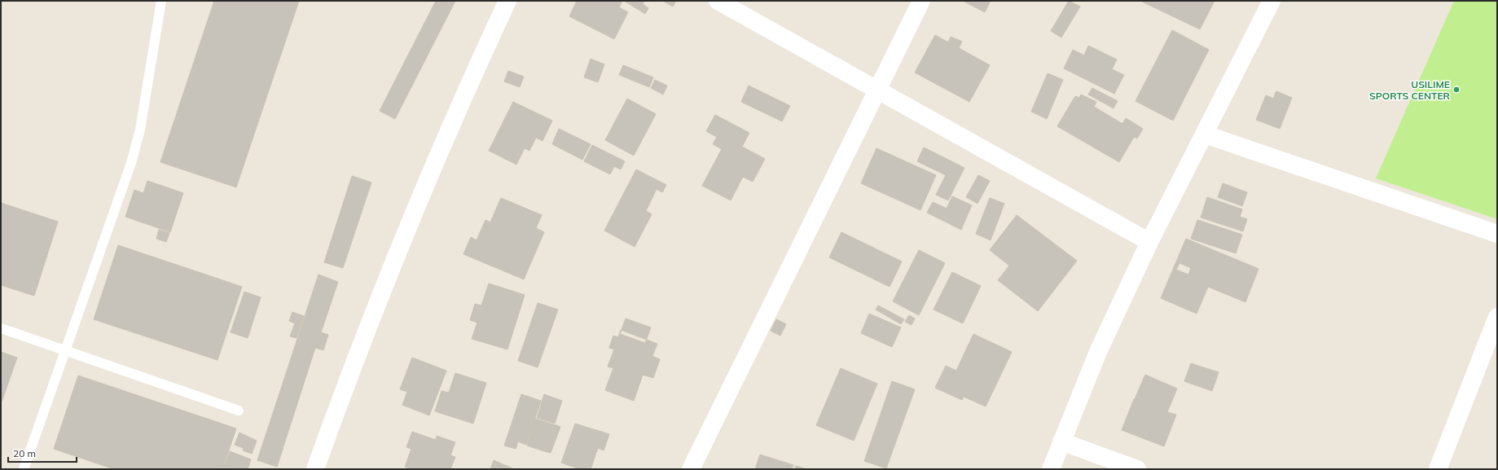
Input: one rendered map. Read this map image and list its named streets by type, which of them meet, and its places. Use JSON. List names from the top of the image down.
{
  "places": ["USILIME SPORTS CENTER"],
  "scale_bar": "20 m"
}
